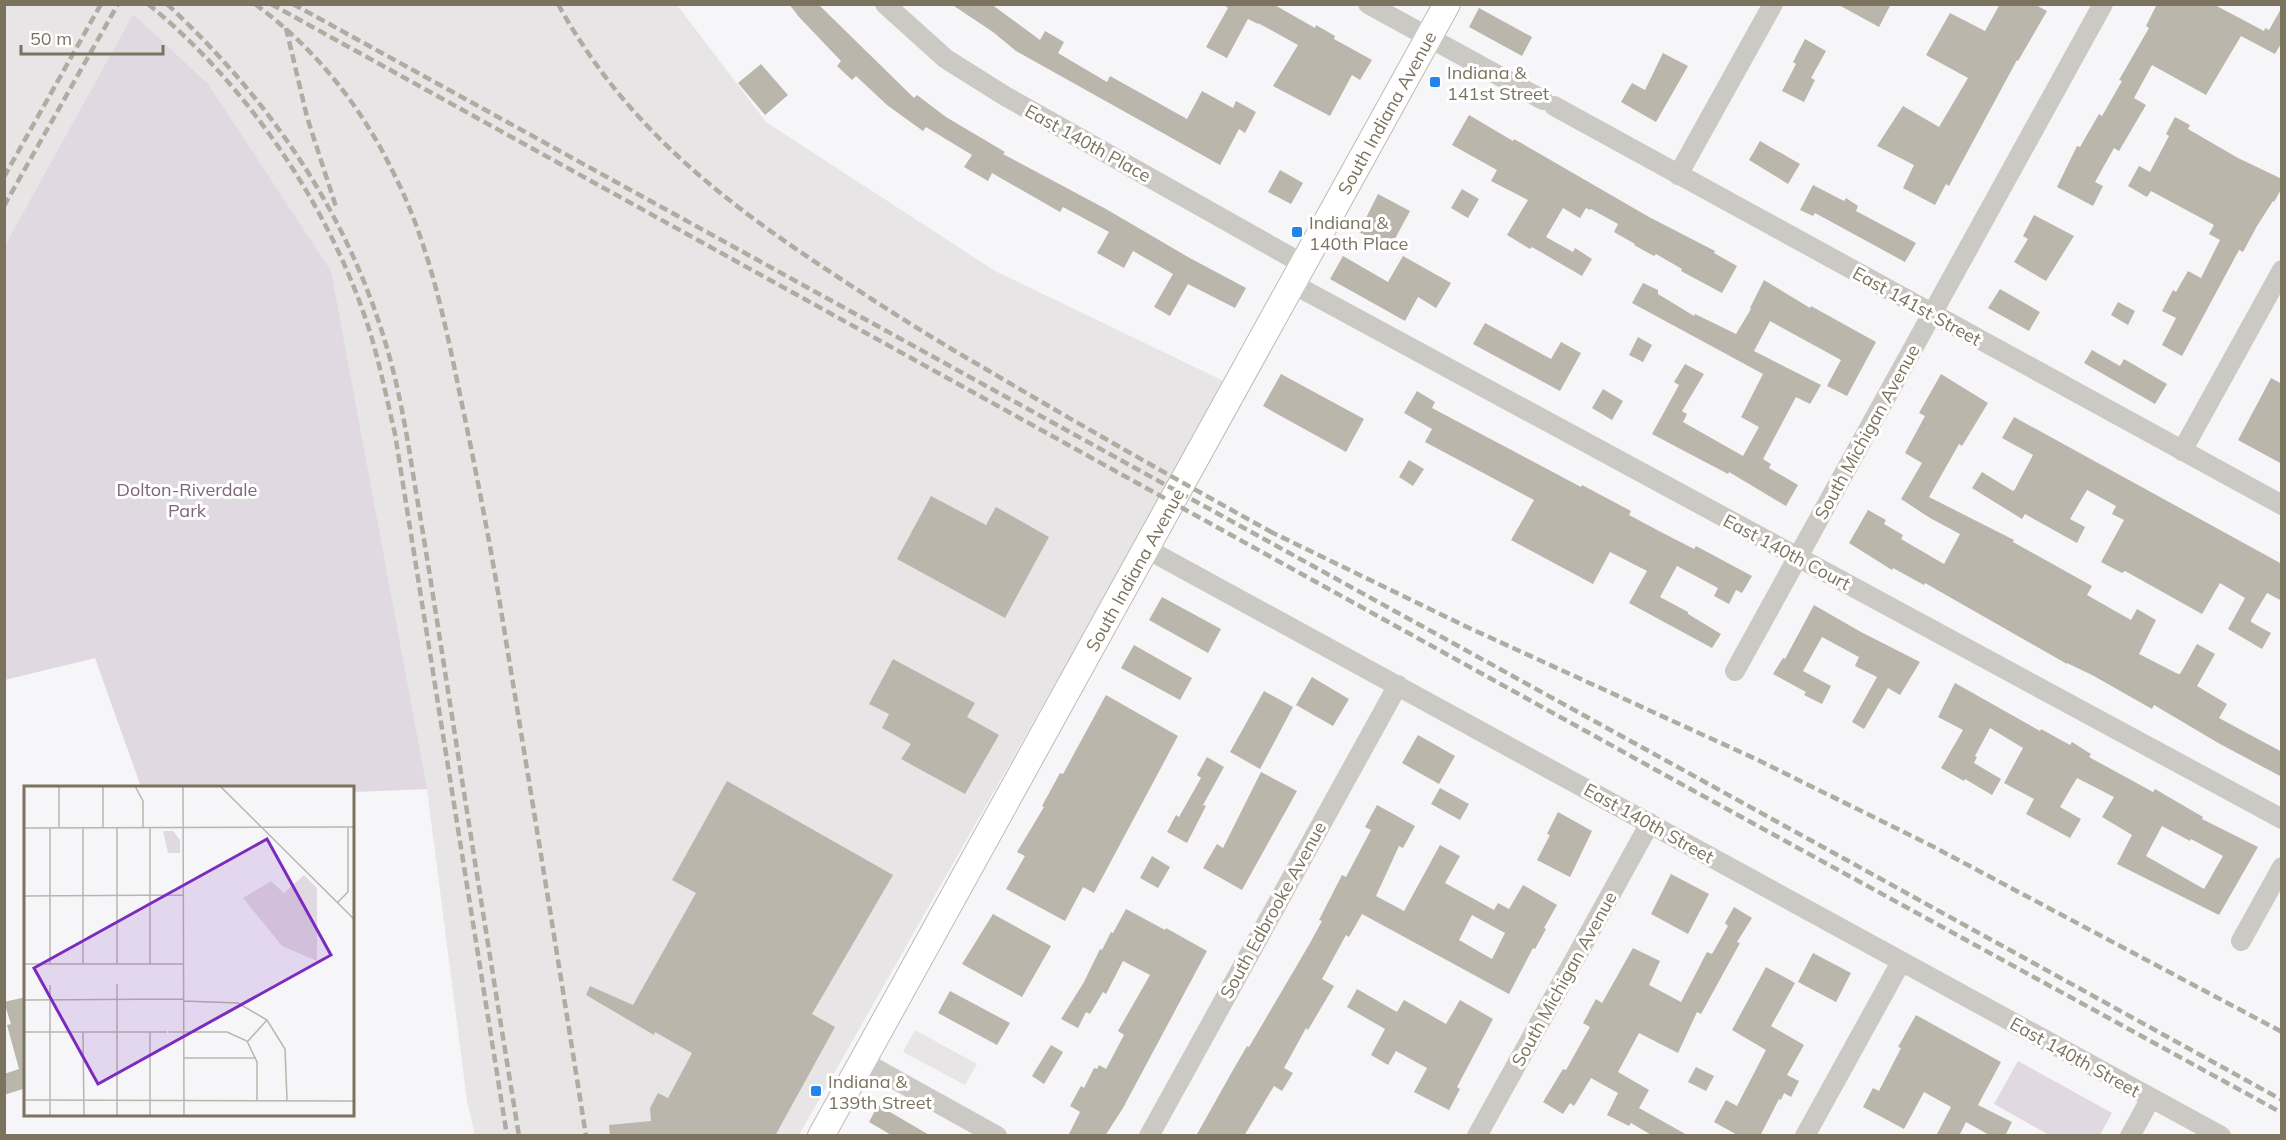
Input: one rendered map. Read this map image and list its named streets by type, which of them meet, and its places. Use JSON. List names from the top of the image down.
{
  "streets": {
    "main road": ["South Indiana Avenue"],
    "street": [
      "East 140th Place",
      "East 141st Street",
      "South Michigan Avenue",
      "East 140th Court",
      "East 140th Street",
      "South Edbrooke Avenue"
    ]
  },
  "crossings": [
    ["South Indiana Avenue", "East 140th Place"],
    ["South Indiana Avenue", "East 141st Street"],
    ["South Indiana Avenue", "East 140th Court"],
    ["South Indiana Avenue", "East 140th Street"],
    ["East 140th Place", "East 140th Court"],
    ["East 141st Street", "South Michigan Avenue"],
    ["South Michigan Avenue", "East 140th Court"],
    ["South Michigan Avenue", "East 140th Street"],
    ["East 140th Street", "South Edbrooke Avenue"]
  ],
  "parks": ["Dolton-Riverdale Park"],
  "places": {
    "transit": ["Indiana & 141st Street", "Indiana & 140th Place", "Indiana & 139th Street"]
  },
  "scale_bar": "50 m"
}
